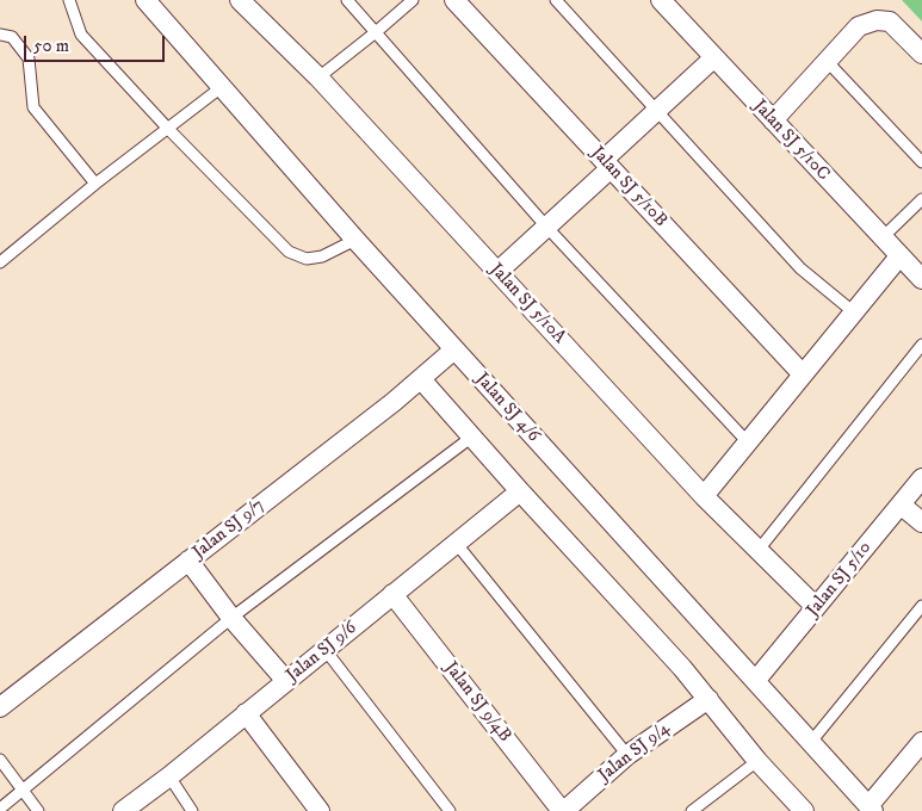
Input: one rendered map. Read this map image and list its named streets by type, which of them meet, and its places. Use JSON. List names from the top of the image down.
{
  "streets": {
    "street": [
      "Jalan SJ 5/10C",
      "Jalan SJ 5/10B",
      "Jalan SJ 5/10A",
      "Jalan SJ 4/6",
      "Jalan SJ 9/7",
      "Jalan SJ 5/10",
      "Jalan SJ 9/6",
      "Jalan SJ 9/4B",
      "Jalan SJ 9/4"
    ]
  },
  "crossings": [
    ["Jalan SJ 5/10A", "Jalan SJ 5/10"],
    ["Jalan SJ 4/6", "Jalan SJ 9/7"],
    ["Jalan SJ 4/6", "Jalan SJ 5/10"],
    ["Jalan SJ 9/6", "Jalan SJ 9/4B"],
    ["Jalan SJ 9/4B", "Jalan SJ 9/4"]
  ],
  "scale_bar": "50 m"
}
